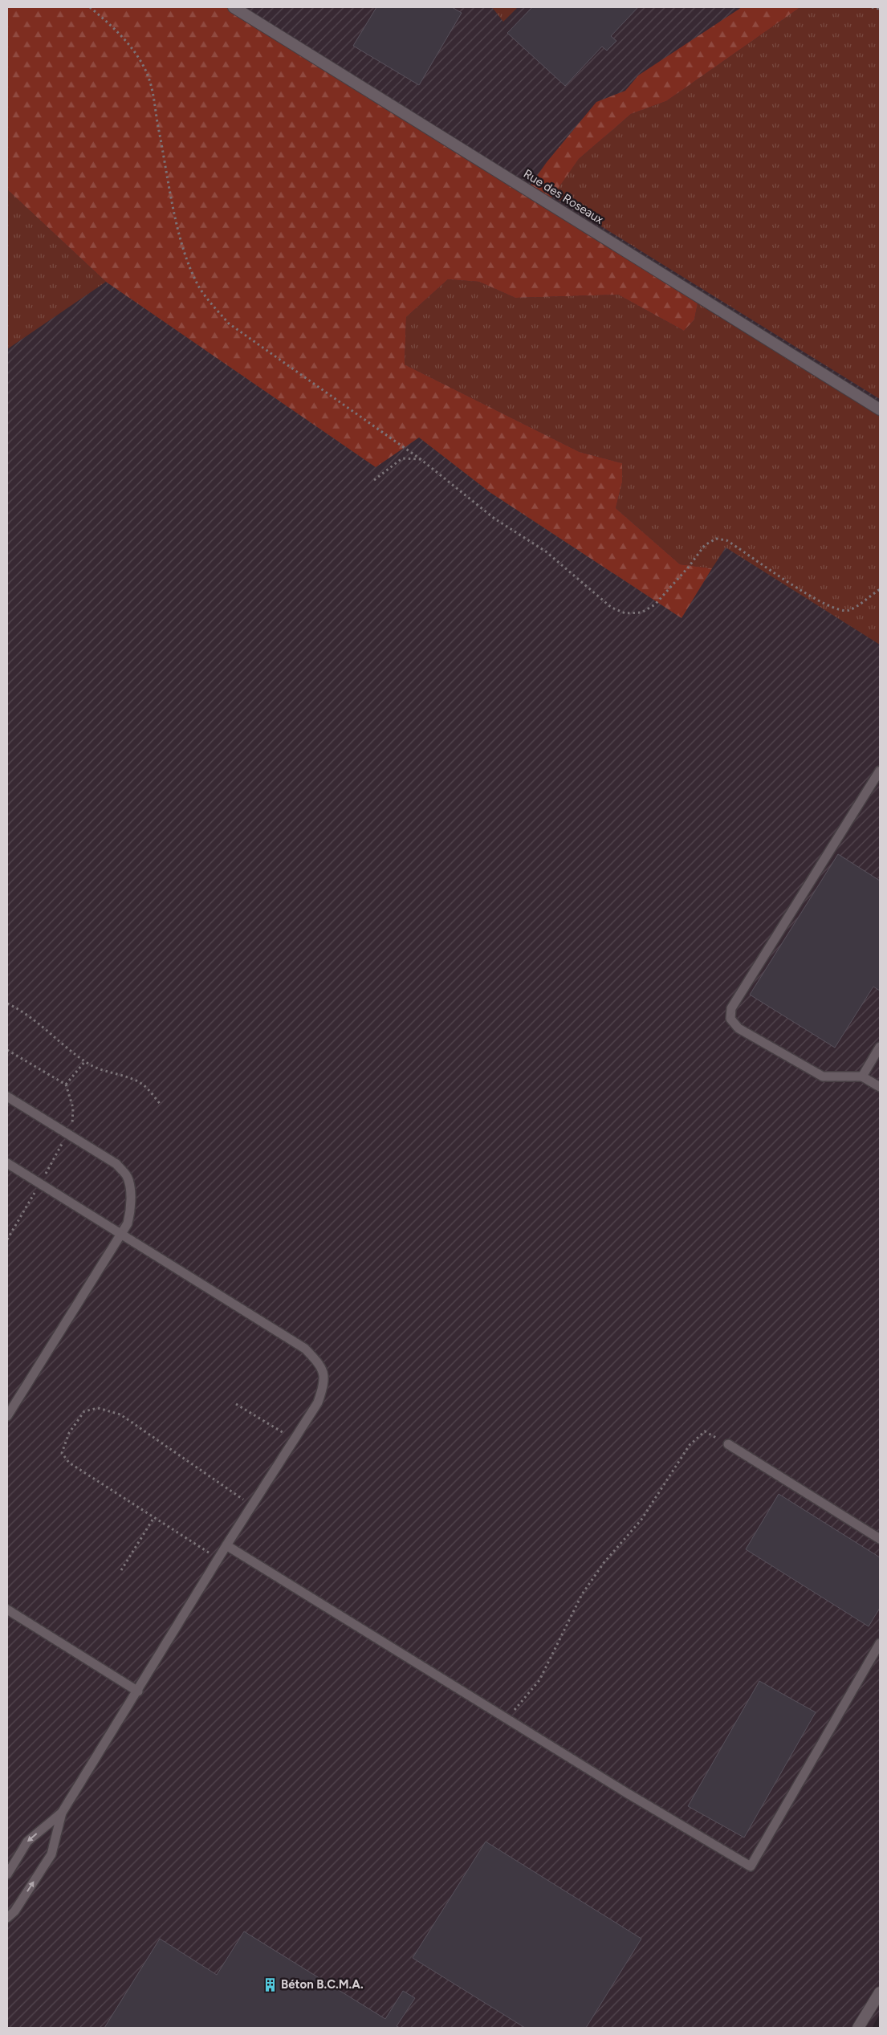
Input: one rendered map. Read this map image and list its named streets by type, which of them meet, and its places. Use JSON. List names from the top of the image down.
{
  "streets": {
    "street": ["Rue des Roseaux"]
  },
  "places": {
    "building": ["Béton B.C.M.A."]
  }
}
